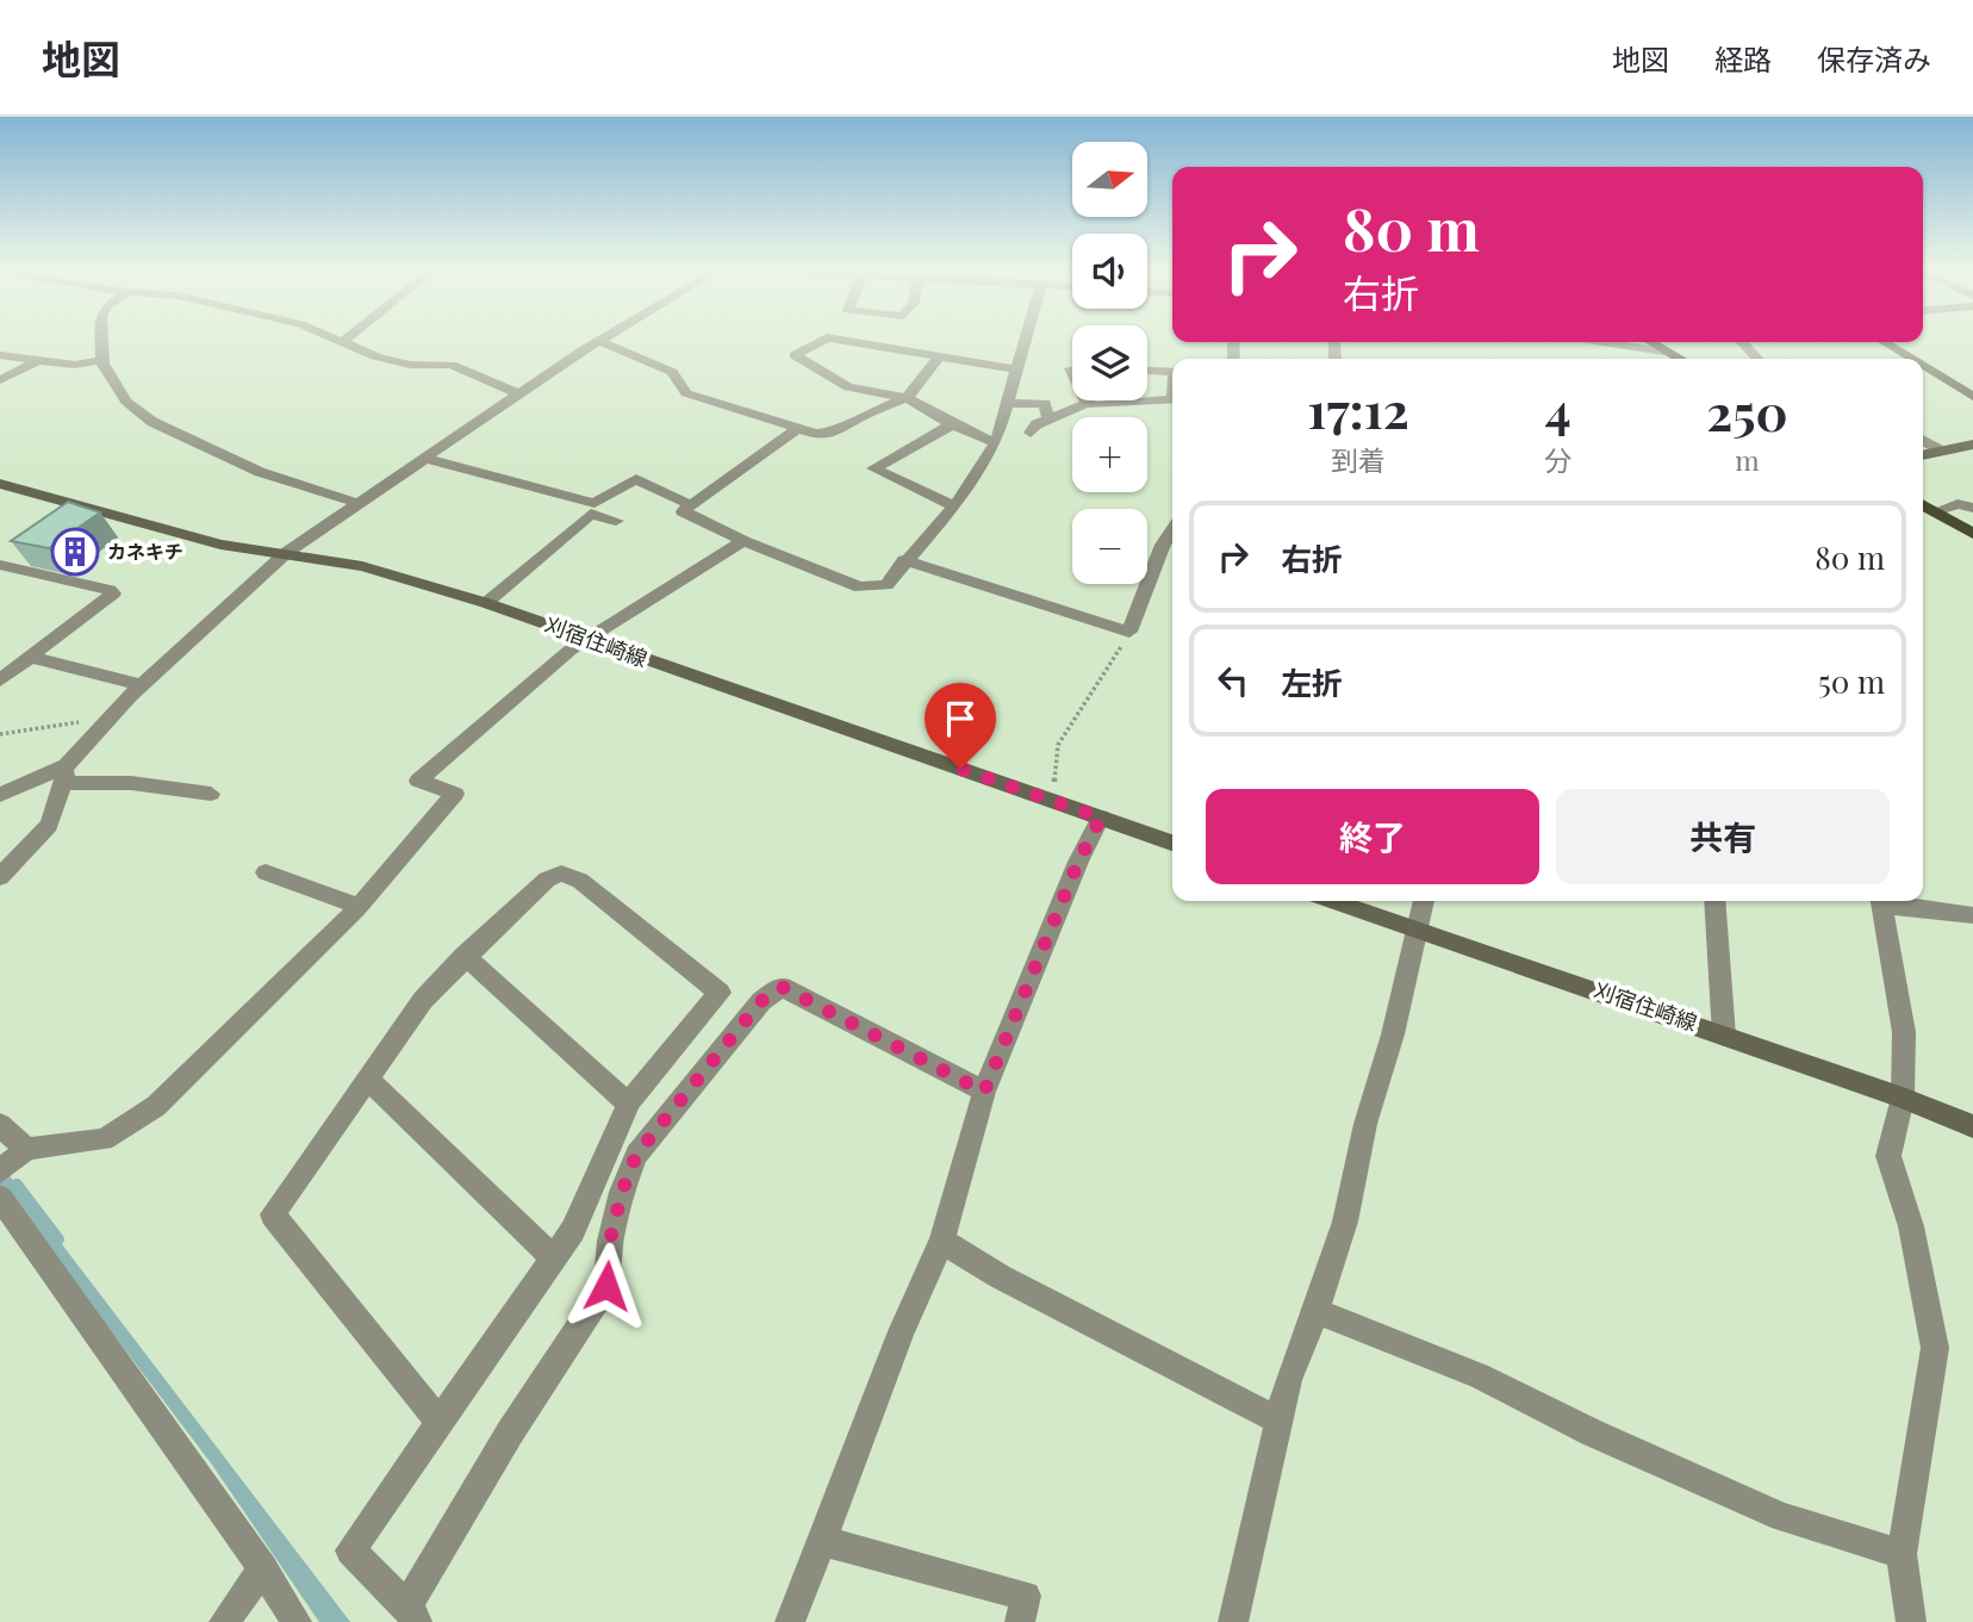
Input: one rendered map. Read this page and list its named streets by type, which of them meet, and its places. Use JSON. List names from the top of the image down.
{
  "streets": {
    "main road": ["刈宿住崎線"]
  },
  "places": {
    "building": ["カネキチ"]
  },
  "north": "right",
  "page": {
    "header": "地図",
    "nav": ["地図", "経路", "保存済み"],
    "map_buttons": ["+", "−"],
    "turn": ["80 m", "右折"],
    "eta": [
      "17:12",
      "到着",
      "4",
      "分",
      "250",
      "m"
    ],
    "list": [
      {
        "name": "右折",
        "value": "80 m"
      },
      {
        "name": "左折",
        "value": "50 m"
      }
    ],
    "buttons": ["終了", "共有"]
  }
}
